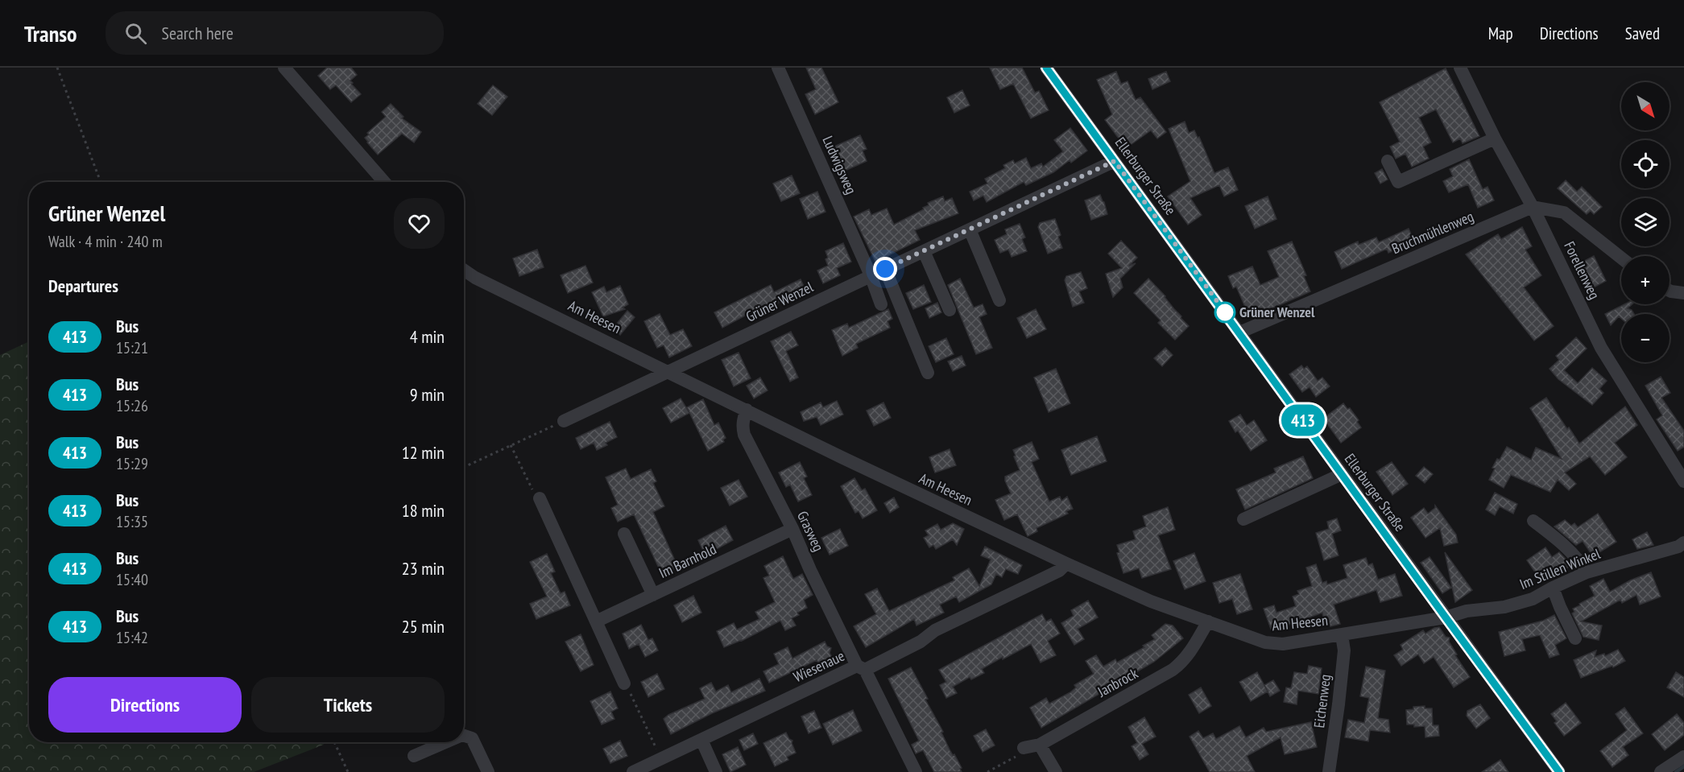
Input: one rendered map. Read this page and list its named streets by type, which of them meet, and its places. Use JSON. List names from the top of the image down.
{
  "streets": {
    "street": [
      "Ludwigsweg",
      "Ellerburger Straße",
      "Bruchmühlenweg",
      "Forellenweg",
      "Grüner Wenzel",
      "Am Heesen",
      "Grasweg",
      "Im Barnhold",
      "Im Stillen Winkel",
      "Wiesenaue",
      "Janbrock",
      "Eichenweg"
    ]
  },
  "crossings": [
    ["Ludwigsweg", "Grüner Wenzel"],
    ["Ellerburger Straße", "Bruchmühlenweg"],
    ["Ellerburger Straße", "Grüner Wenzel"],
    ["Ellerburger Straße", "Am Heesen"],
    ["Ellerburger Straße", "Im Stillen Winkel"],
    ["Bruchmühlenweg", "Forellenweg"],
    ["Grüner Wenzel", "Am Heesen"],
    ["Am Heesen", "Grasweg"],
    ["Am Heesen", "Im Stillen Winkel"],
    ["Am Heesen", "Wiesenaue"],
    ["Am Heesen", "Janbrock"],
    ["Am Heesen", "Eichenweg"],
    ["Grasweg", "Im Barnhold"],
    ["Grasweg", "Wiesenaue"]
  ],
  "places": ["Grüner Wenzel"],
  "lines": ["bus line 413"],
  "north": "bottom right",
  "page": {
    "header": "Transo",
    "search": "Search here",
    "nav": ["Map", "Directions", "Saved"],
    "on_map": "413",
    "map_buttons": ["+", "−"],
    "heading": [
      ["Grüner Wenzel", "Walk · 4 min · 240 m"],
      "Departures"
    ],
    "list": [
      {
        "mark": "413",
        "name": "Bus",
        "note": "15:21",
        "value": "4 min"
      },
      {
        "mark": "413",
        "name": "Bus",
        "note": "15:26",
        "value": "9 min"
      },
      {
        "mark": "413",
        "name": "Bus",
        "note": "15:29",
        "value": "12 min"
      },
      {
        "mark": "413",
        "name": "Bus",
        "note": "15:35",
        "value": "18 min"
      },
      {
        "mark": "413",
        "name": "Bus",
        "note": "15:40",
        "value": "23 min"
      },
      {
        "mark": "413",
        "name": "Bus",
        "note": "15:42",
        "value": "25 min"
      }
    ],
    "buttons": ["Directions", "Tickets"]
  }
}
